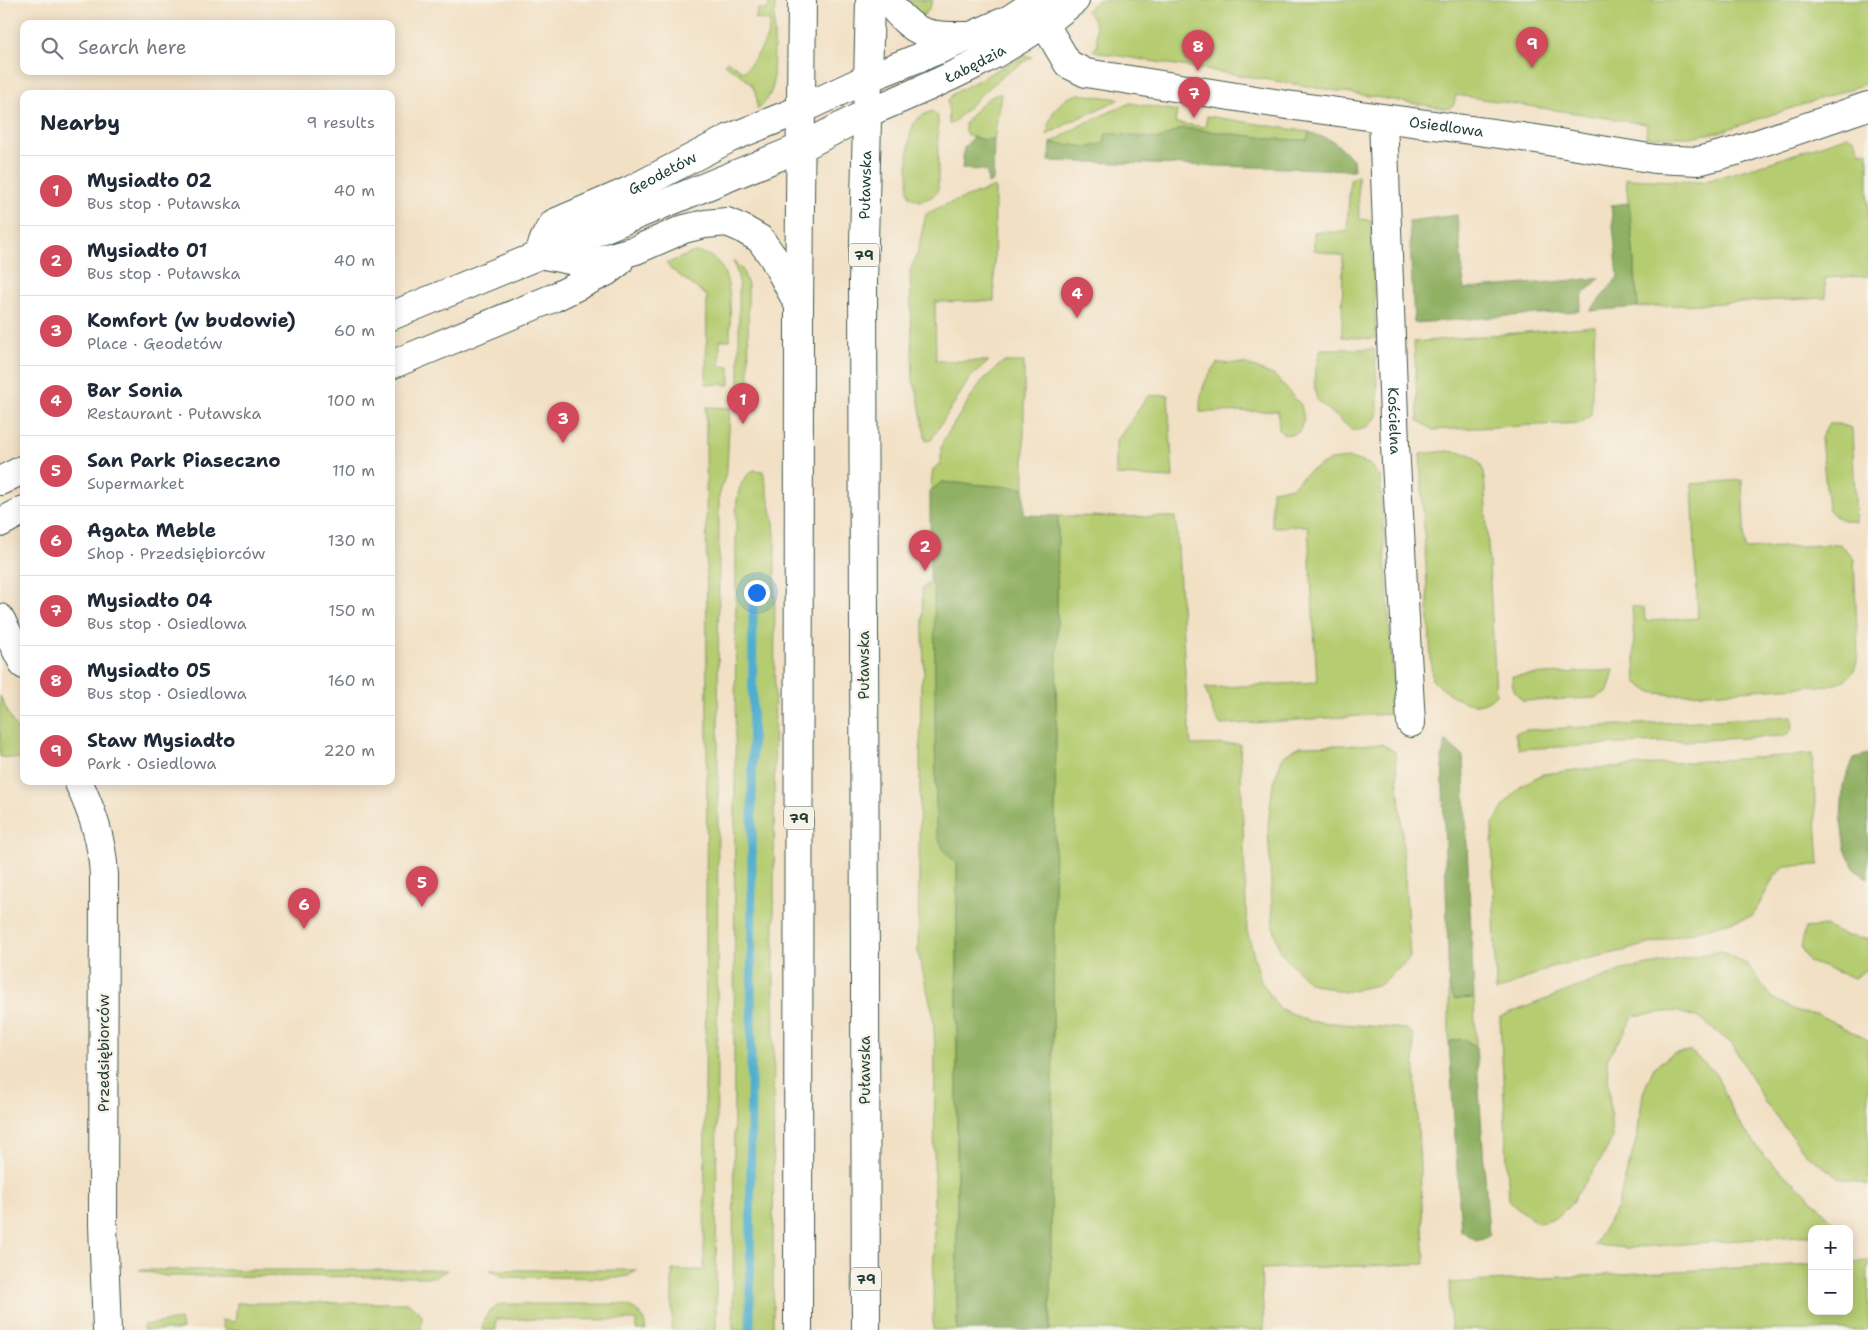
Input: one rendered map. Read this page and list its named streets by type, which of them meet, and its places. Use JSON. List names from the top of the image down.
{
  "streets": {
    "street": [
      "Łabędzia",
      "Osiedlowa",
      "Geodetów",
      "Puławska",
      "79",
      "Kościelna",
      "Przedsiębiorców"
    ]
  },
  "crossings": [
    ["Łabędzia", "Osiedlowa"],
    ["Łabędzia", "Geodetów"],
    ["Łabędzia", "Puławska"],
    ["Łabędzia", "79"],
    ["Osiedlowa", "Kościelna"],
    ["Geodetów", "79"]
  ],
  "page": {
    "search": "Search here",
    "pins": [
      "9",
      "8",
      "7",
      "4",
      "1",
      "3",
      "2",
      "5",
      "6"
    ],
    "heading": ["Nearby", "9 results"],
    "list": [
      {
        "mark": "1",
        "name": "Mysiadło 02",
        "note": "Bus stop · Puławska",
        "value": "40 m"
      },
      {
        "mark": "2",
        "name": "Mysiadło 01",
        "note": "Bus stop · Puławska",
        "value": "40 m"
      },
      {
        "mark": "3",
        "name": "Komfort (w budowie)",
        "note": "Place · Geodetów",
        "value": "60 m"
      },
      {
        "mark": "4",
        "name": "Bar Sonia",
        "note": "Restaurant · Puławska",
        "value": "100 m"
      },
      {
        "mark": "5",
        "name": "San Park Piaseczno",
        "note": "Supermarket",
        "value": "110 m"
      },
      {
        "mark": "6",
        "name": "Agata Meble",
        "note": "Shop · Przedsiębiorców",
        "value": "130 m"
      },
      {
        "mark": "7",
        "name": "Mysiadło 04",
        "note": "Bus stop · Osiedlowa",
        "value": "150 m"
      },
      {
        "mark": "8",
        "name": "Mysiadło 05",
        "note": "Bus stop · Osiedlowa",
        "value": "160 m"
      },
      {
        "mark": "9",
        "name": "Staw Mysiadło",
        "note": "Park · Osiedlowa",
        "value": "220 m"
      }
    ],
    "map_buttons": ["+", "−"]
  }
}
